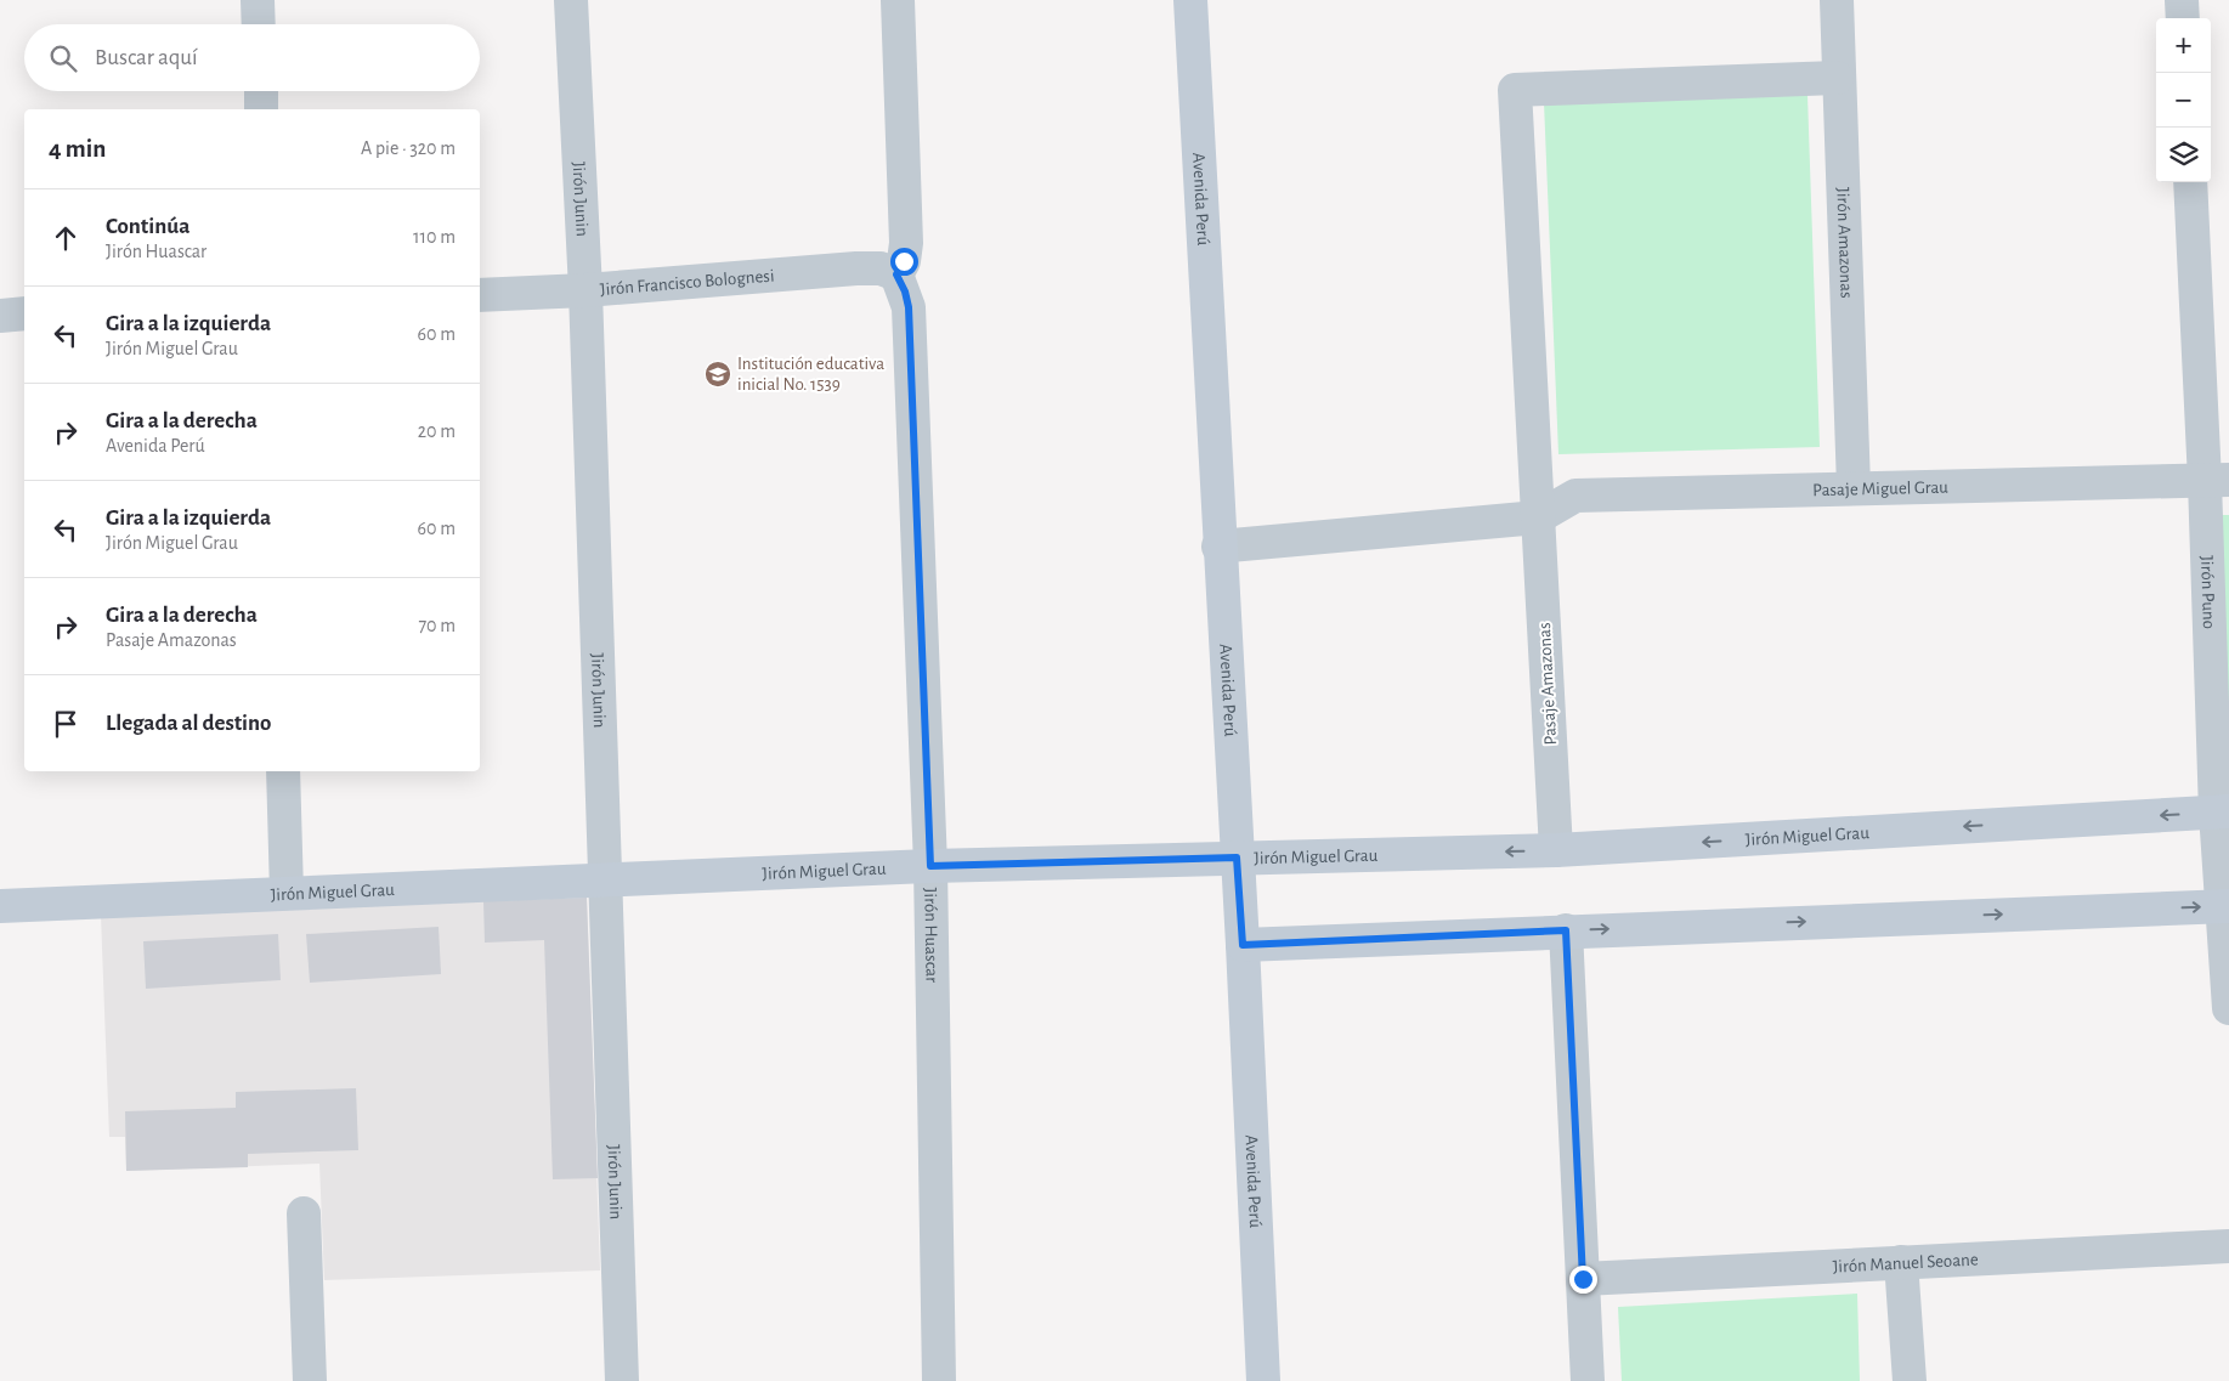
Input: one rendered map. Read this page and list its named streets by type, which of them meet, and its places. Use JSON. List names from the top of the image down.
{
  "streets": {
    "main road": ["Avenida Perú", "Jirón Miguel Grau"],
    "street": [
      "Jirón Junin",
      "Jirón Amazonas",
      "Jirón Francisco Bolognesi",
      "Pasaje Miguel Grau",
      "Jirón Puno",
      "Pasaje Amazonas",
      "Jirón Huascar",
      "Jirón Manuel Seoane"
    ]
  },
  "crossings": [
    ["Jirón Junin", "Jirón Francisco Bolognesi"],
    ["Jirón Junin", "Jirón Miguel Grau"],
    ["Avenida Perú", "Jirón Miguel Grau"],
    ["Jirón Amazonas", "Pasaje Miguel Grau"],
    ["Jirón Amazonas", "Pasaje Amazonas"],
    ["Jirón Francisco Bolognesi", "Jirón Huascar"],
    ["Pasaje Miguel Grau", "Jirón Puno"],
    ["Pasaje Miguel Grau", "Pasaje Amazonas"],
    ["Jirón Puno", "Jirón Miguel Grau"],
    ["Pasaje Amazonas", "Jirón Miguel Grau"],
    ["Jirón Miguel Grau", "Jirón Huascar"]
  ],
  "places": {
    "school or university": ["Institución educativa inicial No. 1539"]
  },
  "page": {
    "map_buttons": ["+", "−"],
    "search": "Buscar aquí",
    "heading": ["4 min", "A pie · 320 m"],
    "list": [
      ["Continúa", "Jirón Huascar", "110 m"],
      ["Gira a la izquierda", "Jirón Miguel Grau", "60 m"],
      ["Gira a la derecha", "Avenida Perú", "20 m"],
      ["Gira a la izquierda", "Jirón Miguel Grau", "60 m"],
      ["Gira a la derecha", "Pasaje Amazonas", "70 m"],
      "Llegada al destino"
    ]
  }
}
